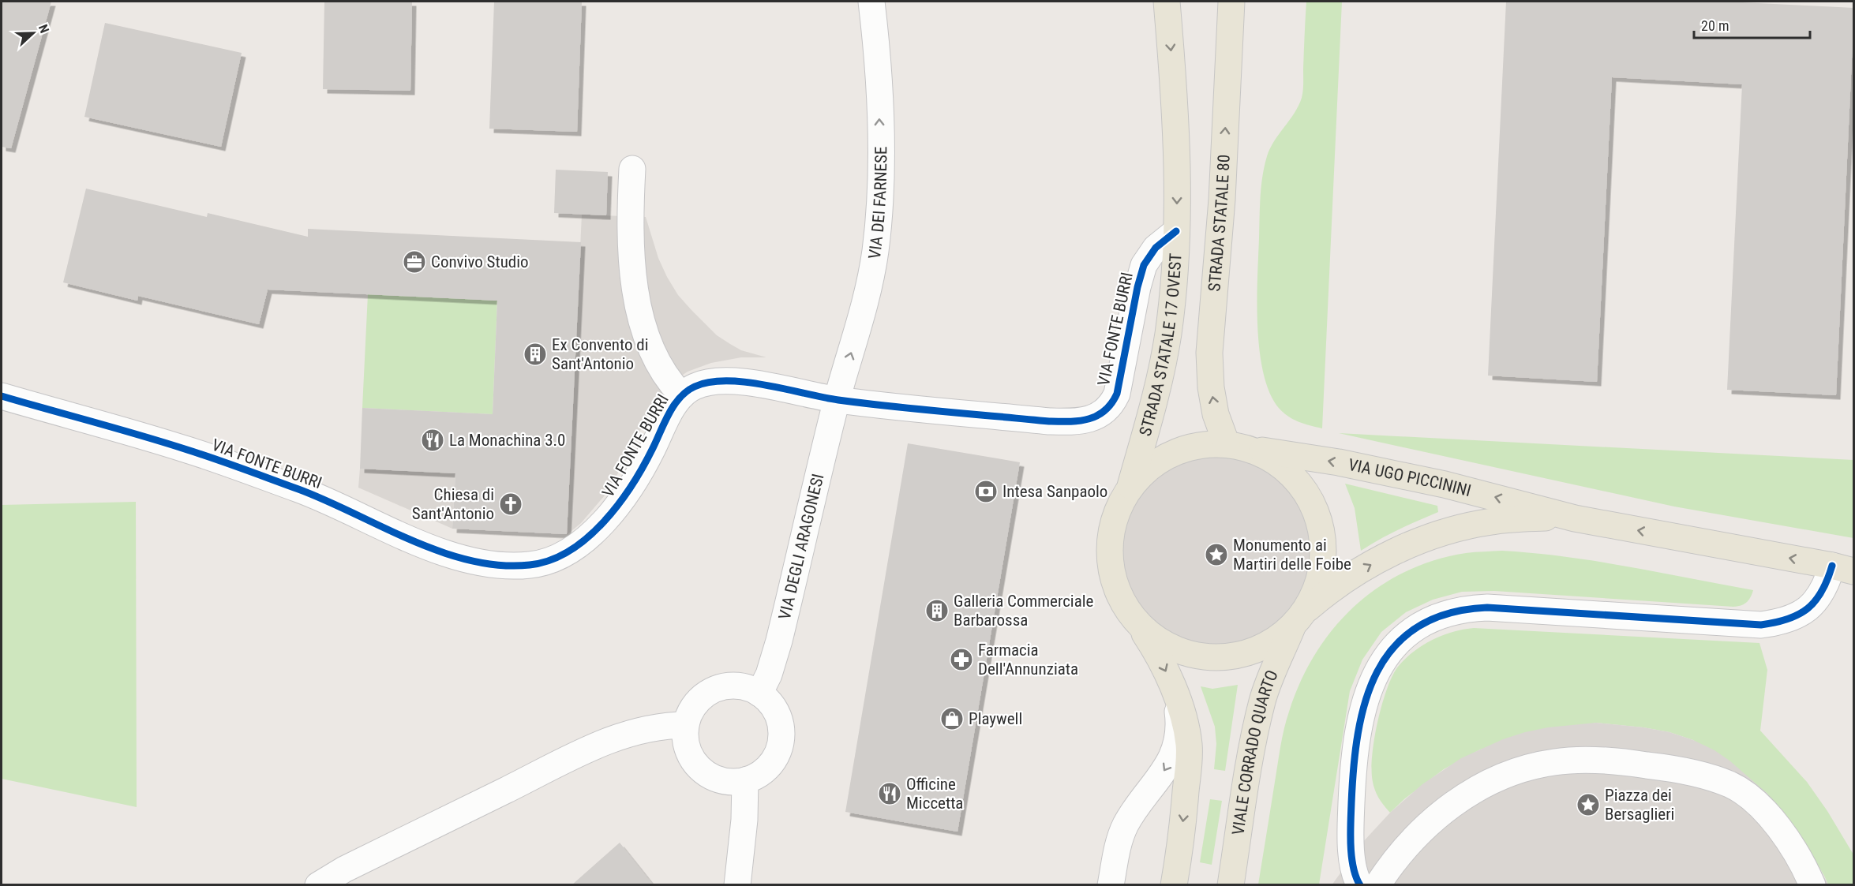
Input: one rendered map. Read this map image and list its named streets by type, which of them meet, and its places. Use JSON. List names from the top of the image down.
{
  "streets": {
    "main road": [
      "STRADA STATALE 80",
      "STRADA STATALE 17 OVEST",
      "VIA UGO PICCININI",
      "VIALE CORRADO QUARTO"
    ],
    "street": ["VIA DEI FARNESE", "VIA FONTE BURRI", "VIA DEGLI ARAGONESI"]
  },
  "crossings": [
    ["VIA DEI FARNESE", "VIA FONTE BURRI"],
    ["VIA DEI FARNESE", "VIA DEGLI ARAGONESI"],
    ["STRADA STATALE 80", "VIA UGO PICCININI"],
    ["STRADA STATALE 80", "VIALE CORRADO QUARTO"],
    ["VIA FONTE BURRI", "STRADA STATALE 17 OVEST"],
    ["VIA FONTE BURRI", "VIA DEGLI ARAGONESI"],
    ["VIA UGO PICCININI", "VIALE CORRADO QUARTO"]
  ],
  "one_way": ["VIA DEI FARNESE", "STRADA STATALE 80", "STRADA STATALE 17 OVEST"],
  "places": {
    "office": ["Convivo Studio"],
    "building": ["Ex Convento di Sant'Antonio", "Galleria Commerciale Barbarossa"],
    "restaurant": ["La Monachina 3.0", "Officine Miccetta"],
    "bank": ["Intesa Sanpaolo"],
    "church": ["Chiesa di Sant'Antonio"],
    "place": ["Monumento ai Martiri delle Foibe", "Piazza dei Bersaglieri"],
    "pharmacy": ["Farmacia Dell'Annunziata"],
    "shop": ["Playwell"]
  },
  "scale_bar": "20 m",
  "north": "right"
}
